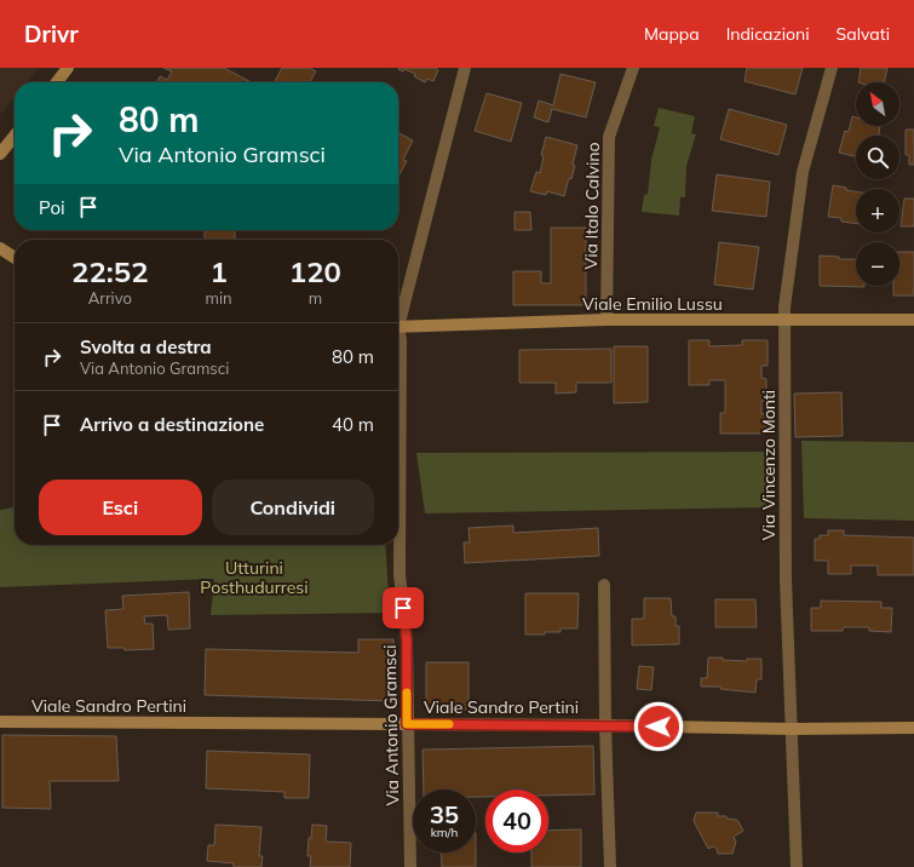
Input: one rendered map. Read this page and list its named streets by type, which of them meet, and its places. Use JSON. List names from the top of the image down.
{
  "streets": {
    "street": [
      "Via Italo Calvino",
      "Viale Emilio Lussu",
      "Via Vincenzo Monti",
      "Viale Sandro Pertini",
      "Via Antonio Gramsci"
    ]
  },
  "crossings": [
    ["Via Italo Calvino", "Viale Emilio Lussu"],
    ["Viale Emilio Lussu", "Via Vincenzo Monti"],
    ["Via Vincenzo Monti", "Viale Sandro Pertini"],
    ["Viale Sandro Pertini", "Via Antonio Gramsci"]
  ],
  "parks": ["Utturini Posthudurresi"],
  "north": "top left",
  "page": {
    "header": "Drivr",
    "nav": ["Mappa", "Indicazioni", "Salvati"],
    "map_buttons": ["+", "−"],
    "turn": ["80 m", "Via Antonio Gramsci"],
    "then": "Poi",
    "eta": [
      "22:52",
      "Arrivo",
      "1",
      "min",
      "120",
      "m"
    ],
    "list": [
      {
        "name": "Svolta a destra",
        "note": "Via Antonio Gramsci",
        "value": "80 m"
      },
      {
        "name": "Arrivo a destinazione",
        "value": "40 m"
      }
    ],
    "buttons": ["Esci", "Condividi"],
    "speed": "35 km/h",
    "limit": "40"
  }
}
